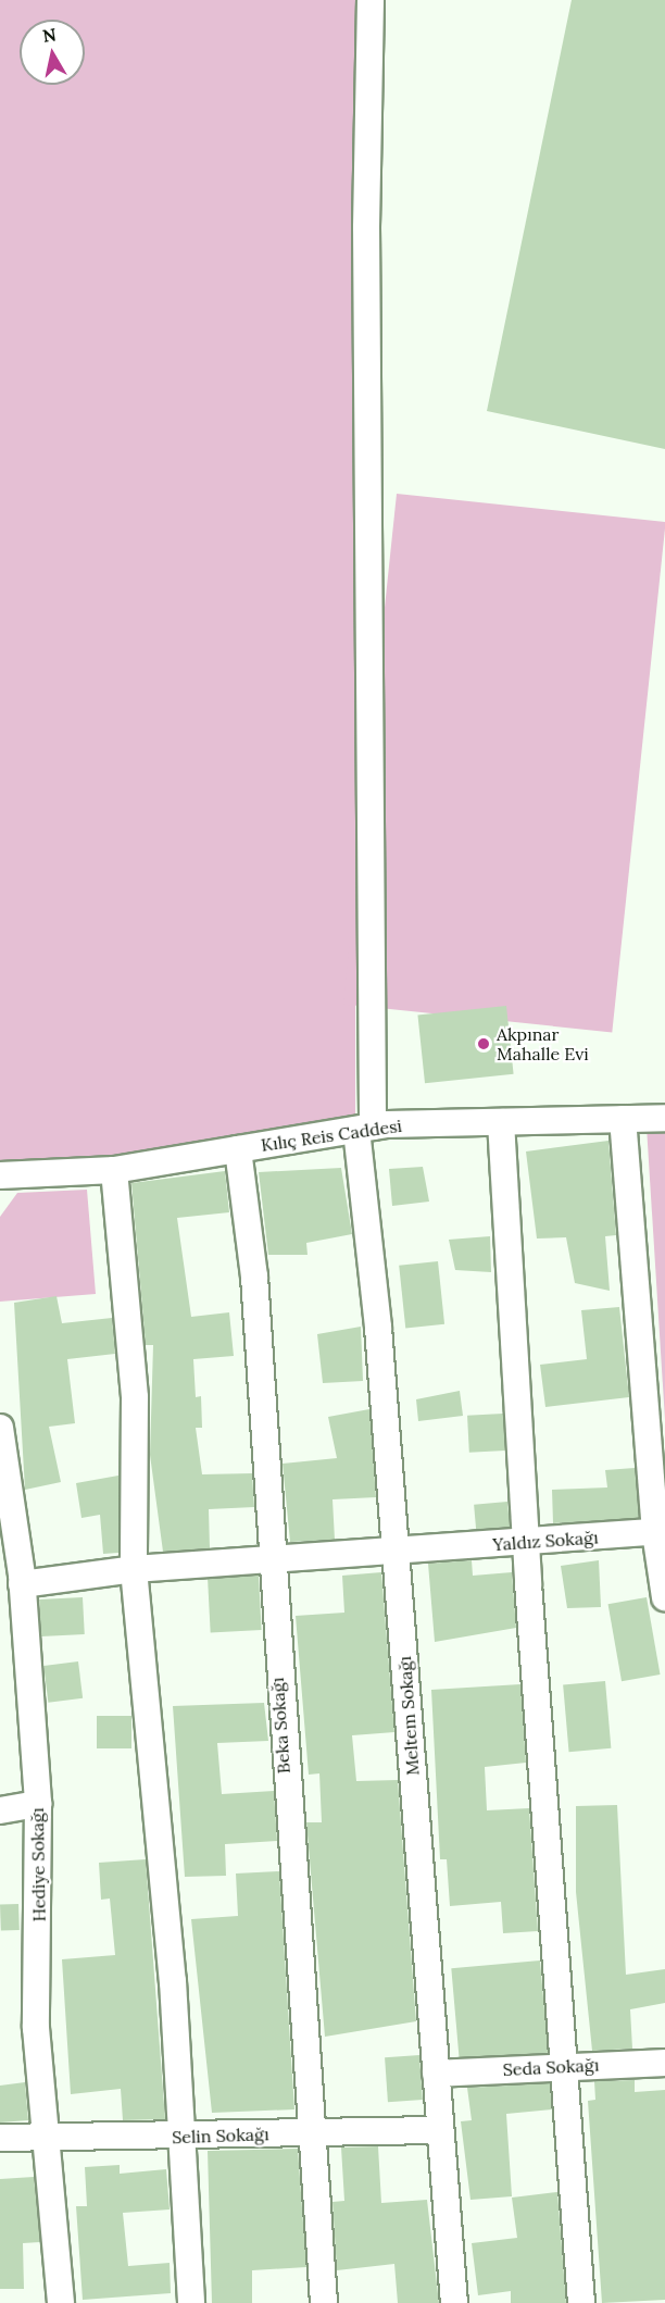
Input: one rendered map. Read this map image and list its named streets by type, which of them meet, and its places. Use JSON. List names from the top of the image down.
{
  "streets": {
    "street": [
      "Kılıç Reis Caddesi",
      "Yaldız Sokağı",
      "Meltem Sokağı",
      "Beka Sokağı",
      "Hediye Sokağı",
      "Seda Sokağı",
      "Selin Sokağı"
    ]
  },
  "crossings": [
    ["Kılıç Reis Caddesi", "Meltem Sokağı"],
    ["Kılıç Reis Caddesi", "Beka Sokağı"],
    ["Yaldız Sokağı", "Meltem Sokağı"],
    ["Yaldız Sokağı", "Beka Sokağı"],
    ["Yaldız Sokağı", "Hediye Sokağı"],
    ["Meltem Sokağı", "Seda Sokağı"],
    ["Meltem Sokağı", "Selin Sokağı"],
    ["Beka Sokağı", "Selin Sokağı"],
    ["Hediye Sokağı", "Selin Sokağı"]
  ],
  "places": ["Akpınar Mahalle Evi"],
  "north": "top"
}
